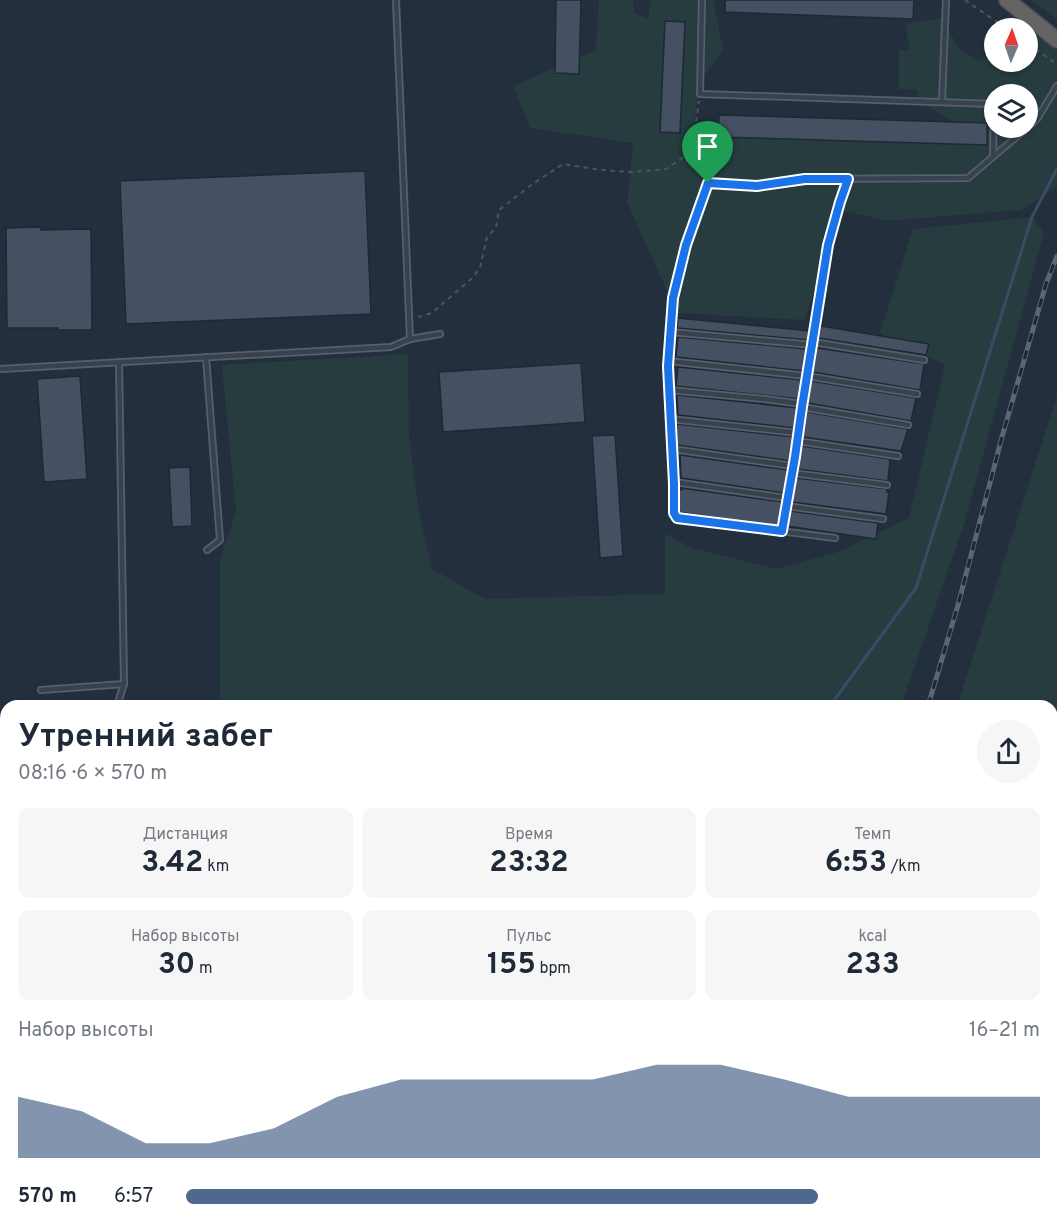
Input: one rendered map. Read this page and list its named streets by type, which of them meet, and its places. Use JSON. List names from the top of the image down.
{
  "north": "top",
  "page": {
    "heading": ["Утренний забег", "08:16 · 6 × 570 m"],
    "stats": [
      ["Дистанция", "3.42 km"],
      ["Время", "23:32"],
      ["Темп", "6:53 /km"],
      ["Набор высоты", "30 m"],
      ["Пульс", "155 bpm"],
      ["kcal", "233"]
    ],
    "chart": ["Набор высоты", "16–21 m"],
    "list": [
      {
        "name": "570 m",
        "note": "6:57"
      }
    ]
  }
}
